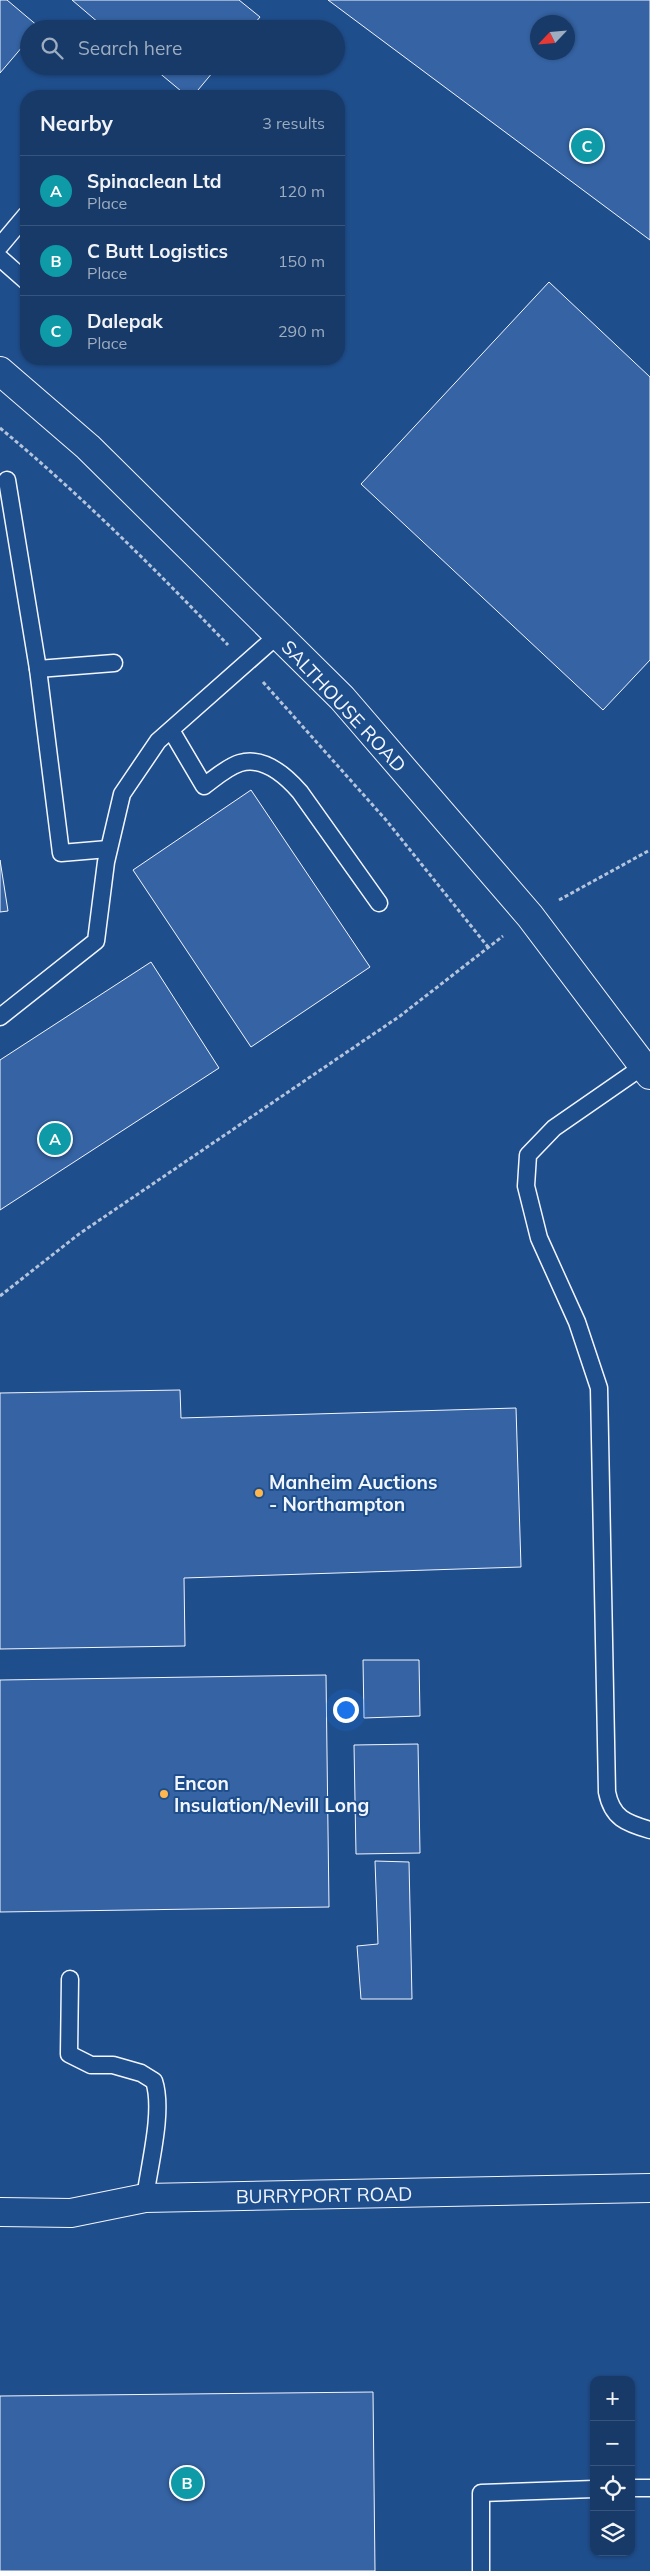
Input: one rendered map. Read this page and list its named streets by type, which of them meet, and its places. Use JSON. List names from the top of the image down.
{
  "streets": {
    "street": ["SALTHOUSE ROAD", "BURRYPORT ROAD"]
  },
  "places": ["Manheim Auctions - Northampton", "Encon Insulation/Nevill Long"],
  "north": "bottom left",
  "page": {
    "search": "Search here",
    "heading": ["Nearby", "3 results"],
    "pins": ["C", "A", "B"],
    "list": [
      {
        "mark": "A",
        "name": "Spinaclean Ltd",
        "note": "Place",
        "value": "120 m"
      },
      {
        "mark": "B",
        "name": "C Butt Logistics",
        "note": "Place",
        "value": "150 m"
      },
      {
        "mark": "C",
        "name": "Dalepak",
        "note": "Place",
        "value": "290 m"
      }
    ],
    "map_buttons": ["+", "−"]
  }
}
